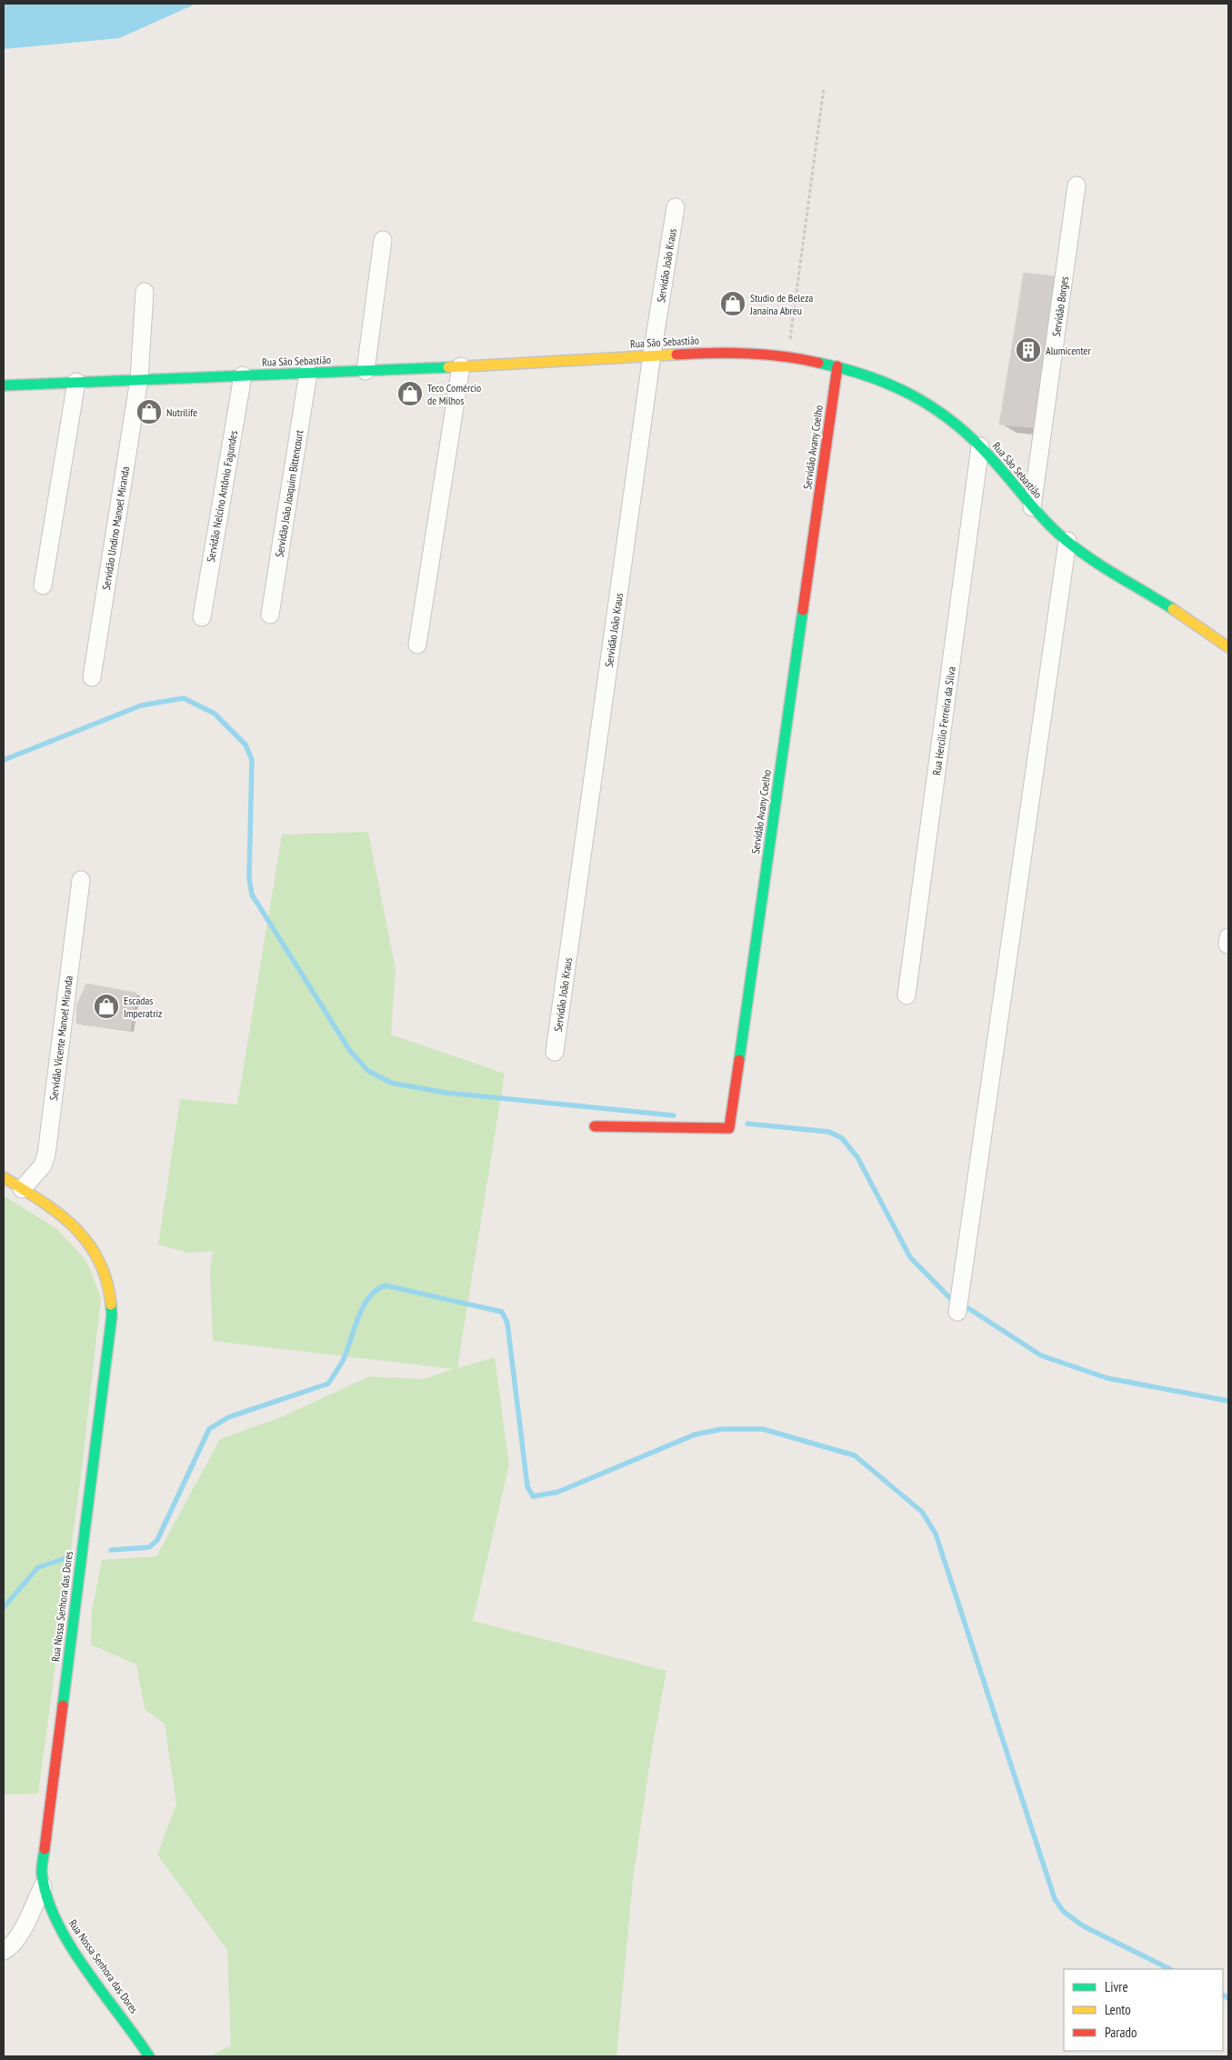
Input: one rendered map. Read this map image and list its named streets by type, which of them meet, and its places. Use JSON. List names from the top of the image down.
{
  "streets": {
    "street": [
      "Servidão João Kraus",
      "Servidão Borges",
      "Rua São Sebastião",
      "Servidão Avany Coelho",
      "Servidão João Joaquim Bittencourt",
      "Servidão Nelcino Antônio Fagundes",
      "Servidão Undino Manoel Miranda",
      "Rua Hercílio Ferreira da Silva",
      "Servidão Vicente Manoel Miranda",
      "Rua Nossa Senhora das Dores"
    ]
  },
  "crossings": [
    ["Servidão João Kraus", "Rua São Sebastião"],
    ["Servidão Borges", "Rua São Sebastião"],
    ["Rua São Sebastião", "Servidão Avany Coelho"],
    ["Rua São Sebastião", "Servidão João Joaquim Bittencourt"],
    ["Rua São Sebastião", "Servidão Nelcino Antônio Fagundes"],
    ["Rua São Sebastião", "Servidão Undino Manoel Miranda"],
    ["Rua São Sebastião", "Rua Hercílio Ferreira da Silva"],
    ["Servidão Vicente Manoel Miranda", "Rua Nossa Senhora das Dores"]
  ],
  "places": {
    "shop": [
      "Studio de Beleza Janaína Abreu",
      "Teco Comércio de Milhos",
      "Nutrilife",
      "Escadas Imperatriz"
    ],
    "building": ["Alumicenter"]
  },
  "legend": ["Livre", "Lento", "Parado"]
}
